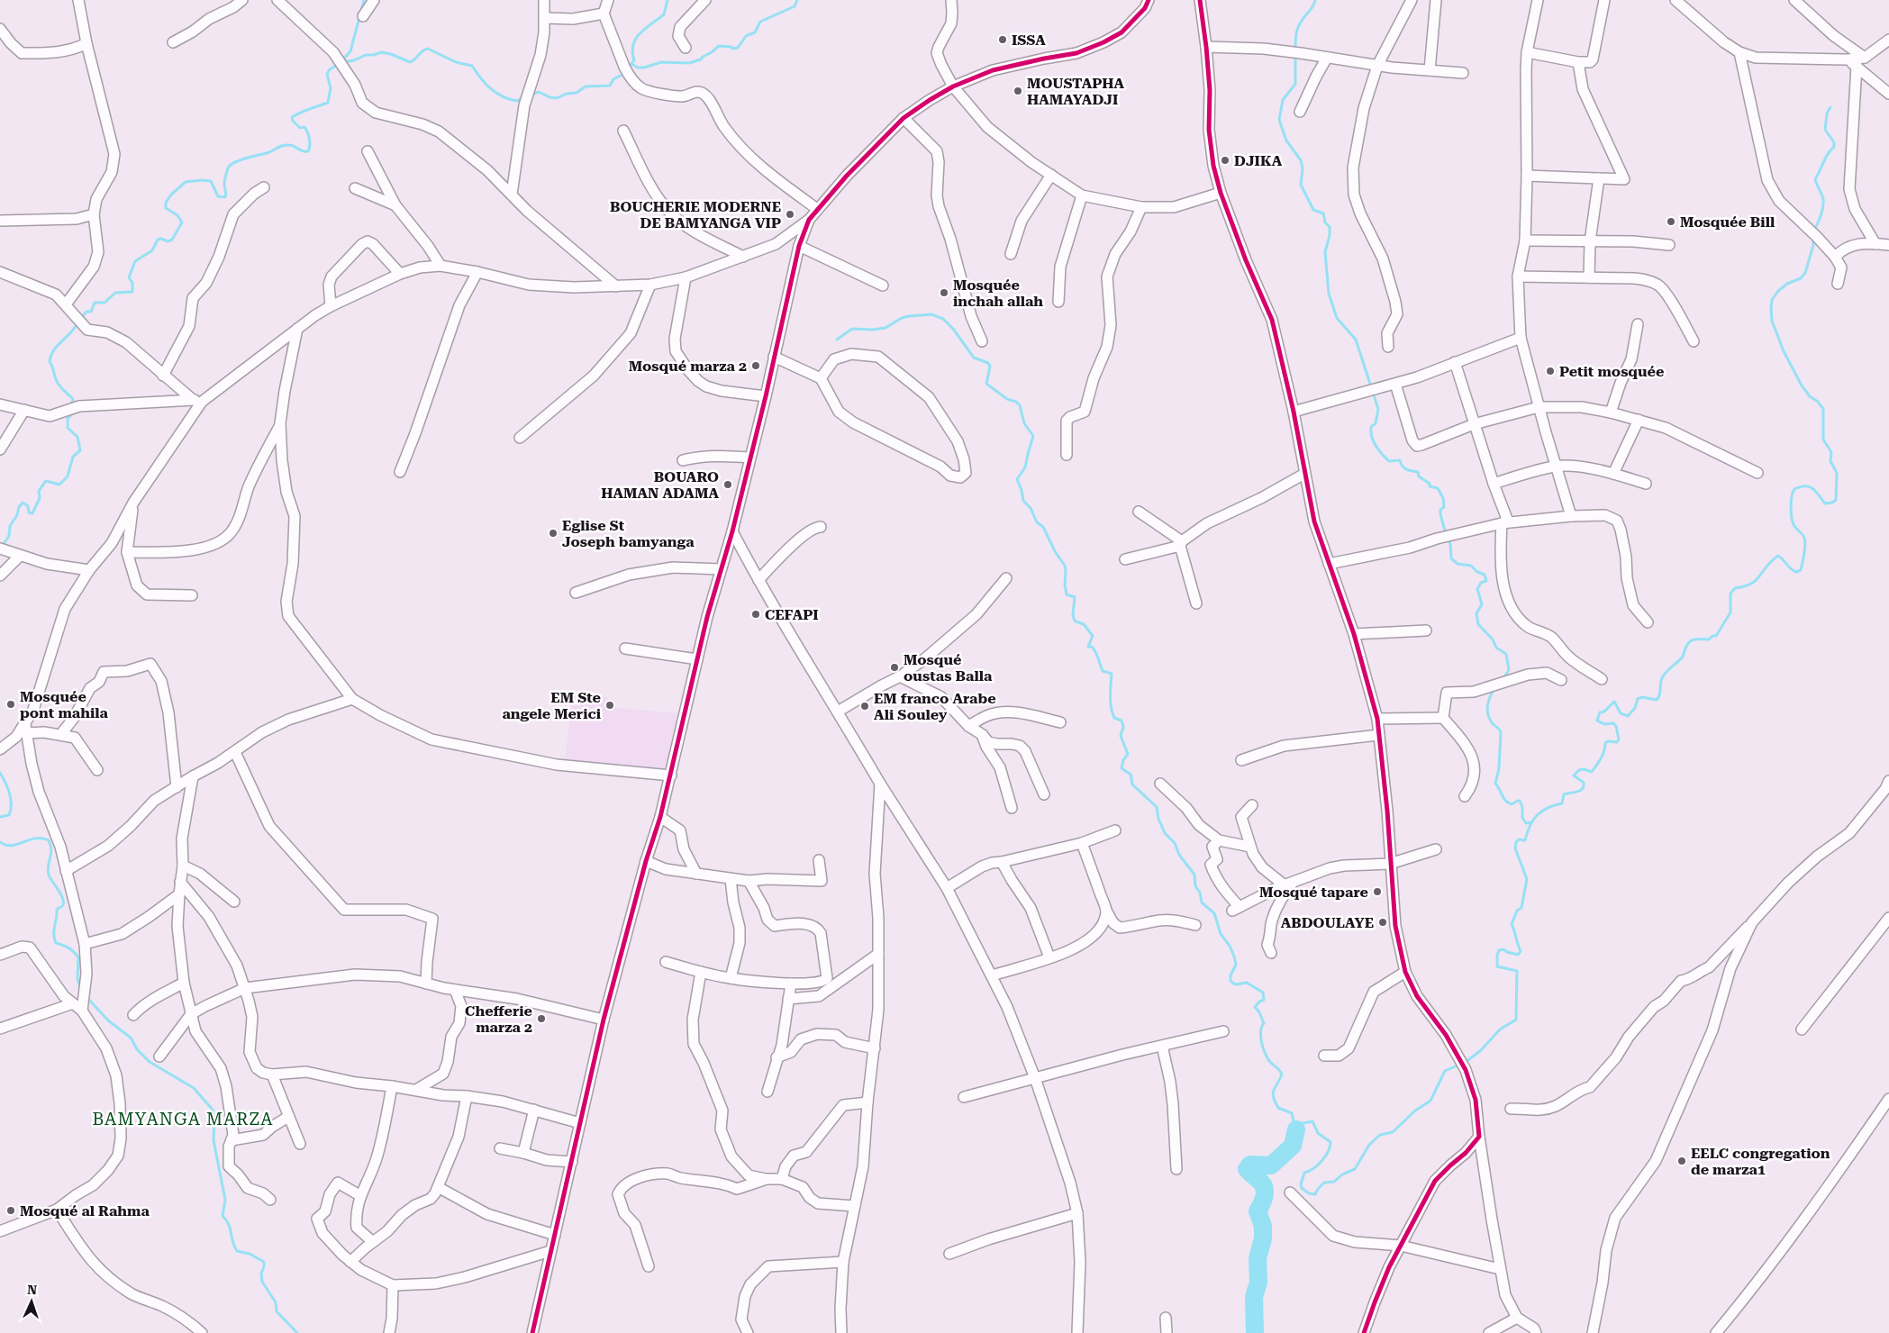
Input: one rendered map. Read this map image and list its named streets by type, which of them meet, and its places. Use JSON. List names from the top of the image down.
{
  "districts": ["BAMYANGA MARZA"],
  "places": [
    "ISSA",
    "MOUSTAPHA HAMAYADJI",
    "DJIKA",
    "BOUCHERIE MODERNE DE BAMYANGA VIP",
    "Mosquée Bill",
    "Mosquée inchah allah",
    "Mosqué marza 2",
    "Petit mosquée",
    "BOUARO HAMAN ADAMA",
    "Eglise St Joseph bamyanga",
    "CEFAPI",
    "Mosqué oustas Balla",
    "Mosquée pont mahila",
    "EM Ste angele Merici",
    "EM franco Arabe Ali Souley",
    "Mosqué tapare",
    "ABDOULAYE",
    "Chefferie marza 2",
    "EELC congregation de marza1",
    "Mosqué al Rahma"
  ],
  "north": "top"
}
